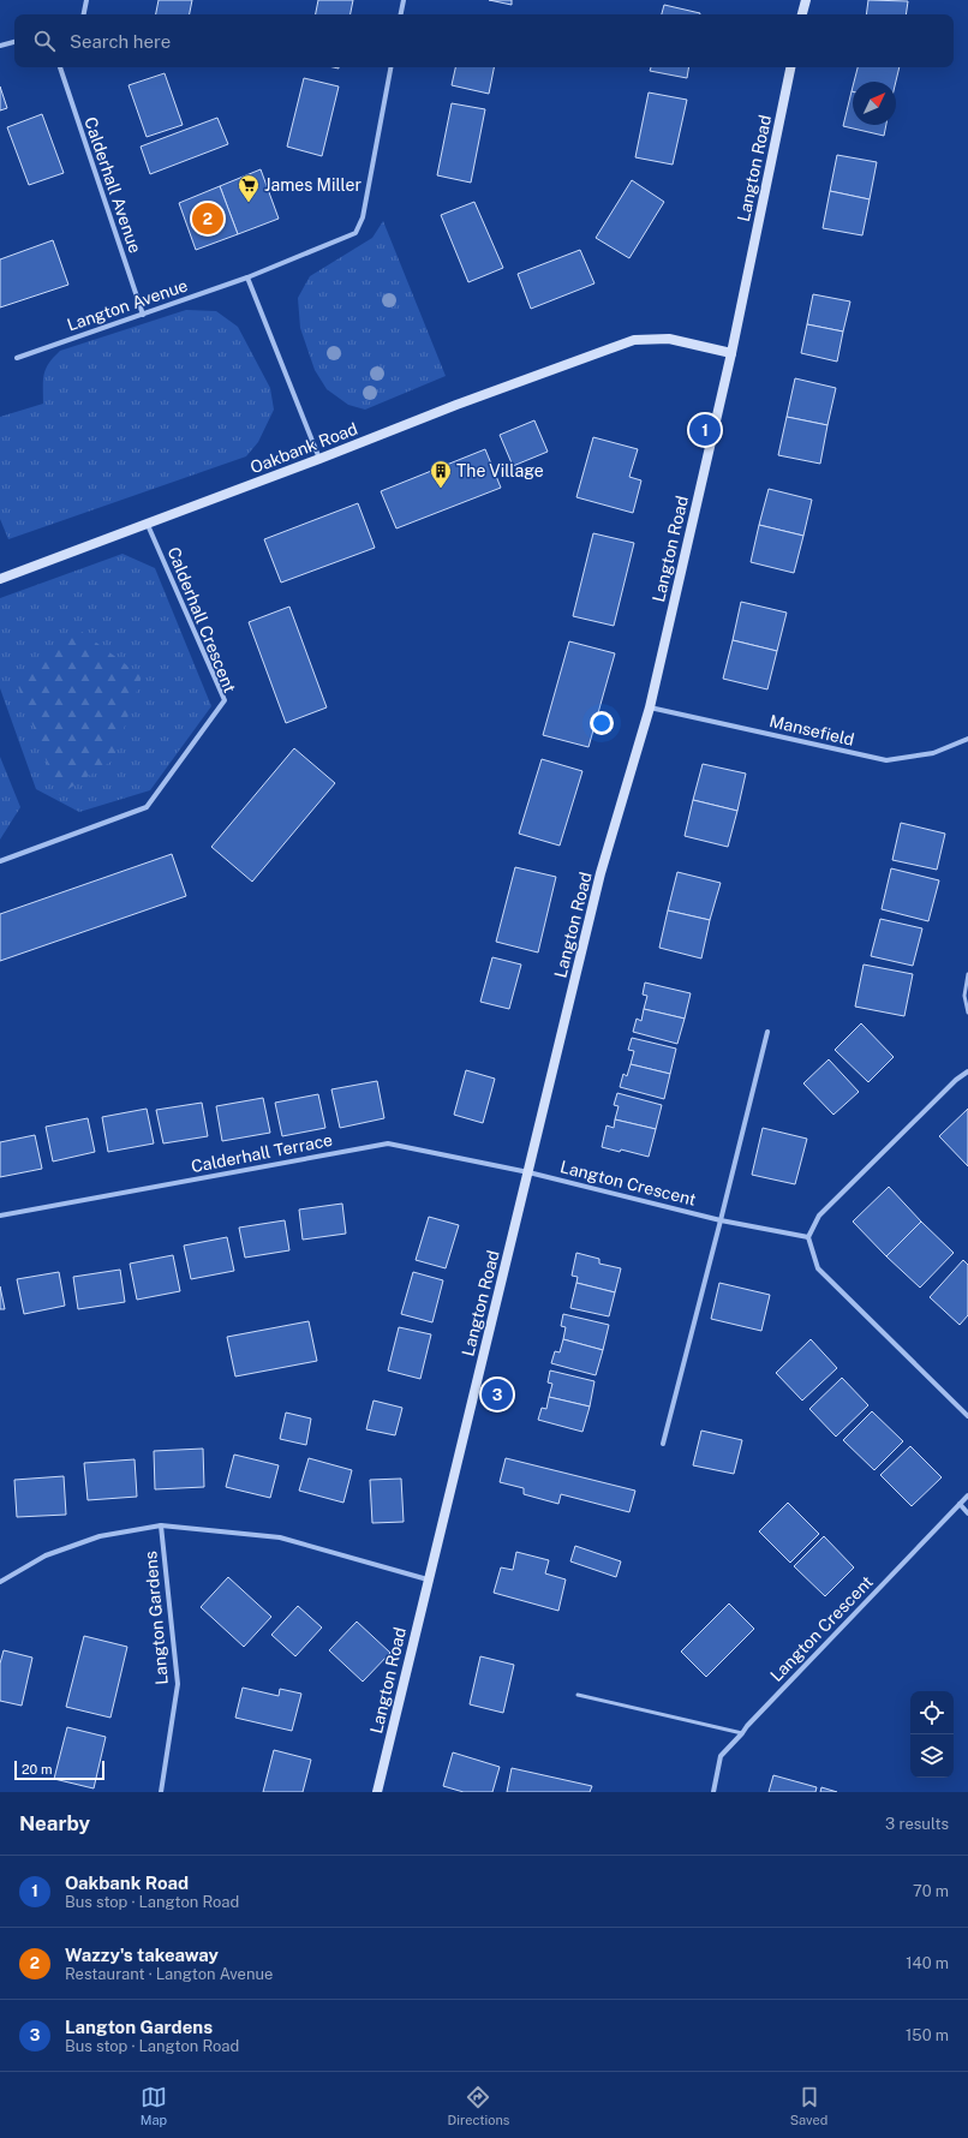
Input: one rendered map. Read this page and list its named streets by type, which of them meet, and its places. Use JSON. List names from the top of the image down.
{
  "streets": {
    "street": [
      "Langton Road",
      "Calderhall Avenue",
      "Langton Avenue",
      "Oakbank Road",
      "Calderhall Crescent",
      "Mansefield",
      "Calderhall Terrace",
      "Langton Crescent",
      "Langton Gardens"
    ]
  },
  "crossings": [
    ["Langton Road", "Oakbank Road"],
    ["Langton Road", "Mansefield"],
    ["Langton Road", "Calderhall Terrace"],
    ["Langton Road", "Langton Crescent"],
    ["Langton Road", "Langton Gardens"],
    ["Calderhall Avenue", "Langton Avenue"],
    ["Oakbank Road", "Calderhall Crescent"],
    ["Calderhall Terrace", "Langton Crescent"]
  ],
  "places": {
    "supermarket": ["James Miller"],
    "building": ["The Village"]
  },
  "scale_bar": "20 m",
  "north": "top right",
  "page": {
    "search": "Search here",
    "pins": ["2", "1", "3"],
    "scale": "20 m",
    "heading": ["Nearby", "3 results"],
    "list": [
      {
        "mark": "1",
        "name": "Oakbank Road",
        "note": "Bus stop · Langton Road",
        "value": "70 m"
      },
      {
        "mark": "2",
        "name": "Wazzy's takeaway",
        "note": "Restaurant · Langton Avenue",
        "value": "140 m"
      },
      {
        "mark": "3",
        "name": "Langton Gardens",
        "note": "Bus stop · Langton Road",
        "value": "150 m"
      }
    ],
    "nav": ["Map", "Directions", "Saved"]
  }
}
